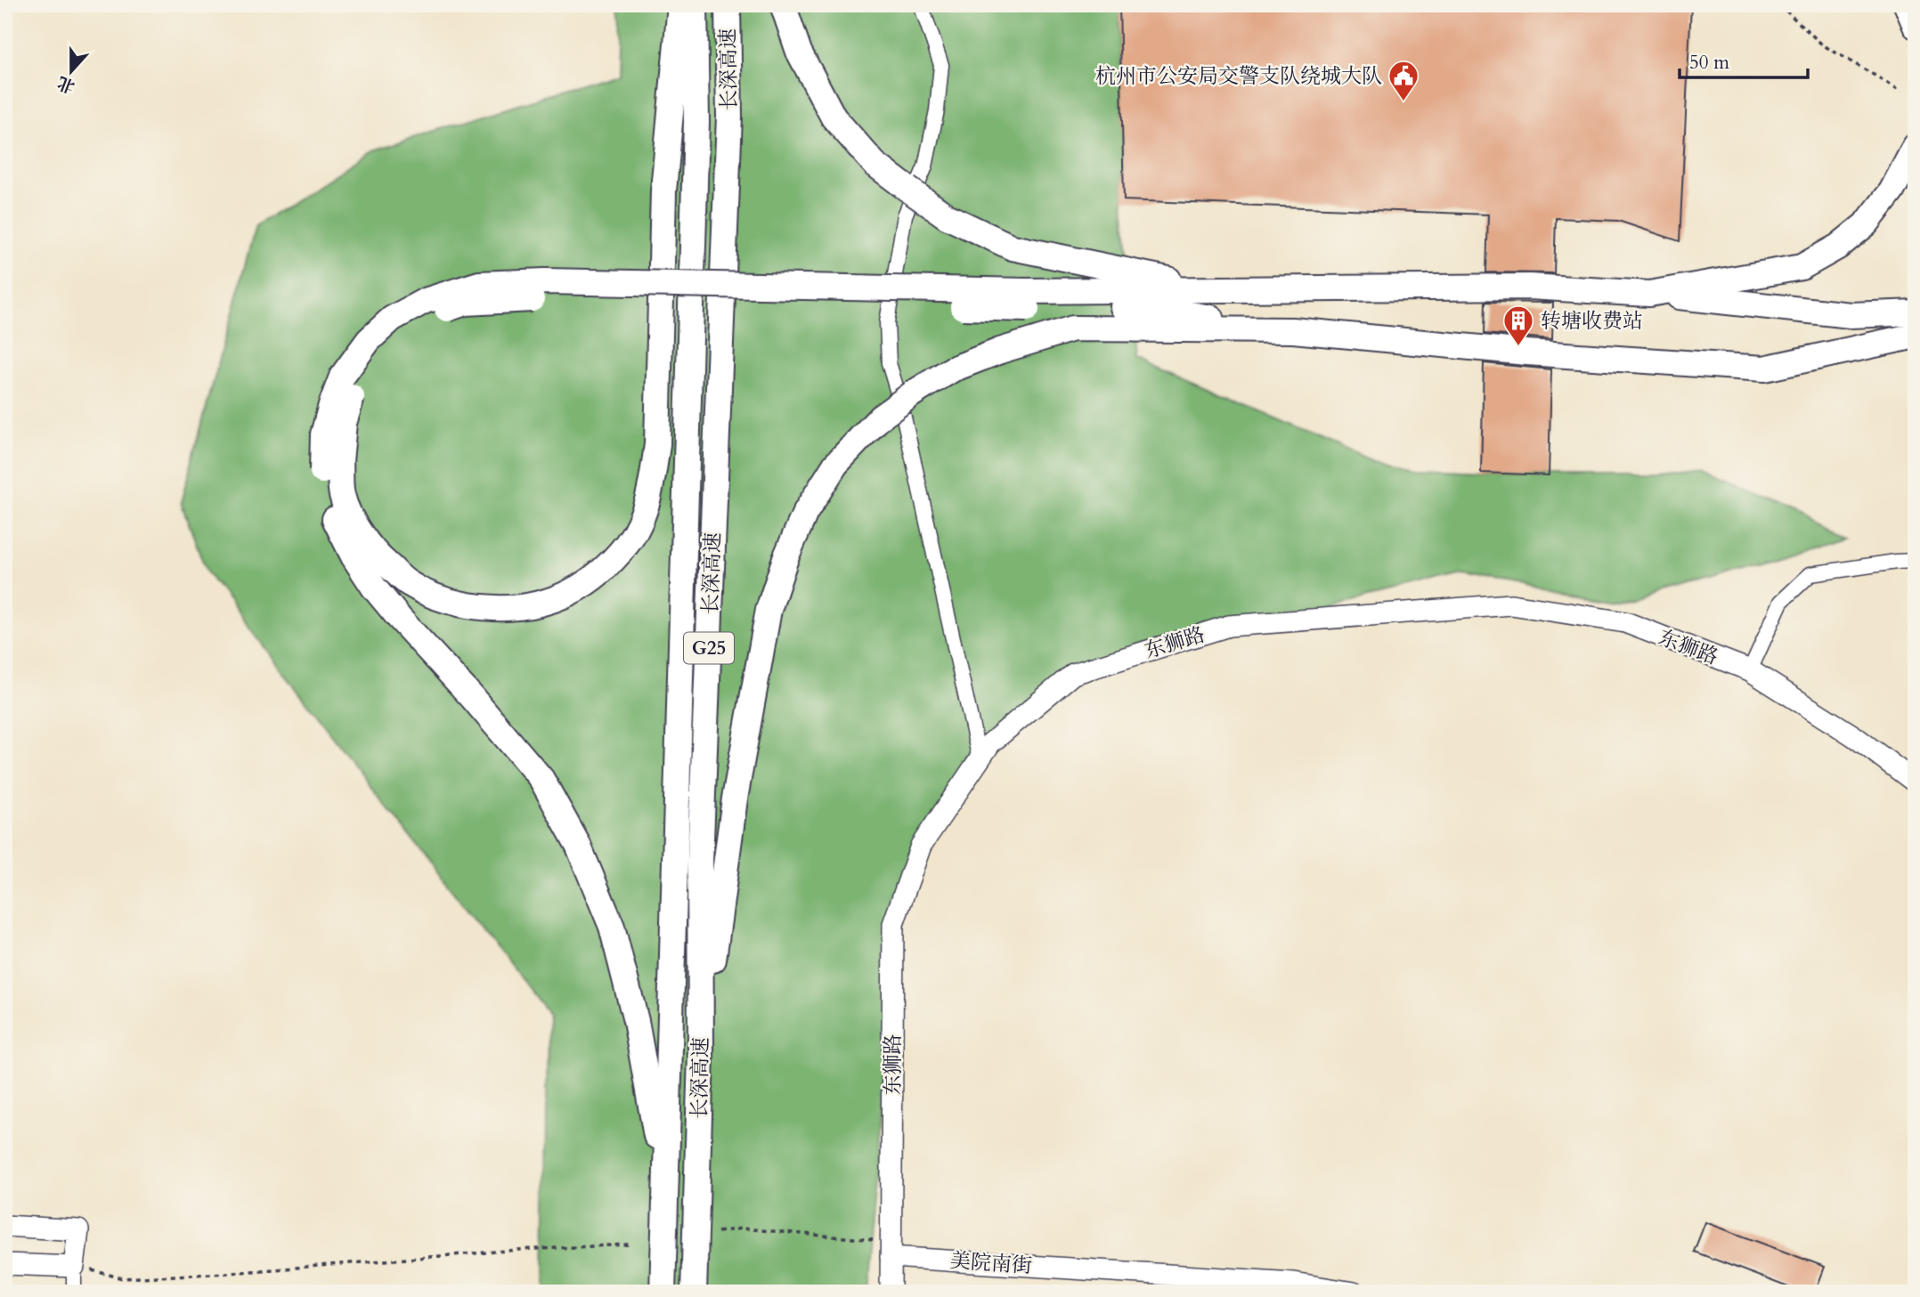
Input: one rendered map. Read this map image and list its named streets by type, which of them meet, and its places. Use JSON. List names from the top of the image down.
{
  "streets": {
    "highway": ["长深高速", "G25"],
    "street": ["东狮路", "美院南街"]
  },
  "crossings": [
    ["东狮路", "美院南街"]
  ],
  "places": {
    "public building": ["杭州市公安局交警支队绕城大队"],
    "building": ["转塘收费站"]
  },
  "scale_bar": "50 m",
  "north": "bottom"
}
